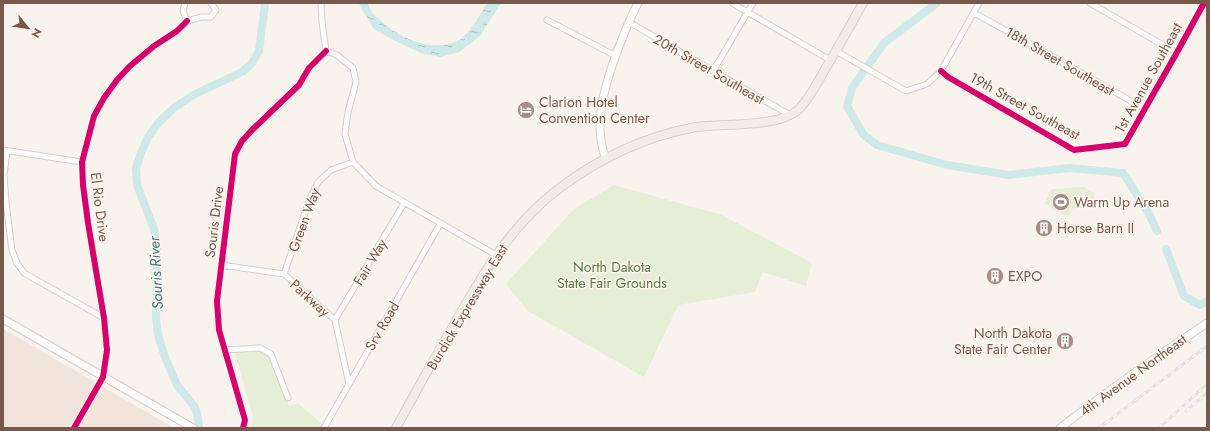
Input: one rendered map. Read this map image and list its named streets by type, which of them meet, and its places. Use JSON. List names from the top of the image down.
{
  "streets": {
    "main road": ["Burdick Expressway East"],
    "street": [
      "18th Street Southeast",
      "20th Street Southeast",
      "1st Avenue Southeast",
      "19th Street Southeast",
      "El Rio Drive",
      "Green Way",
      "Souris Drive",
      "Fair Way",
      "Parkway",
      "Srv Road",
      "4th Avenue Northeast"
    ]
  },
  "crossings": [
    ["18th Street Southeast", "1st Avenue Southeast"],
    ["20th Street Southeast", "Burdick Expressway East"],
    ["1st Avenue Southeast", "19th Street Southeast"],
    ["Green Way", "Parkway"],
    ["Souris Drive", "Parkway"],
    ["Fair Way", "Parkway"],
    ["Parkway", "Srv Road"]
  ],
  "water": ["Souris River"],
  "parks": ["North Dakota State Fair Grounds"],
  "places": {
    "hotel": ["Clarion Hotel Convention Center"],
    "sports": ["Warm Up Arena"],
    "building": ["Horse Barn II", "EXPO", "North Dakota State Fair Center"]
  },
  "north": "bottom right"
}
